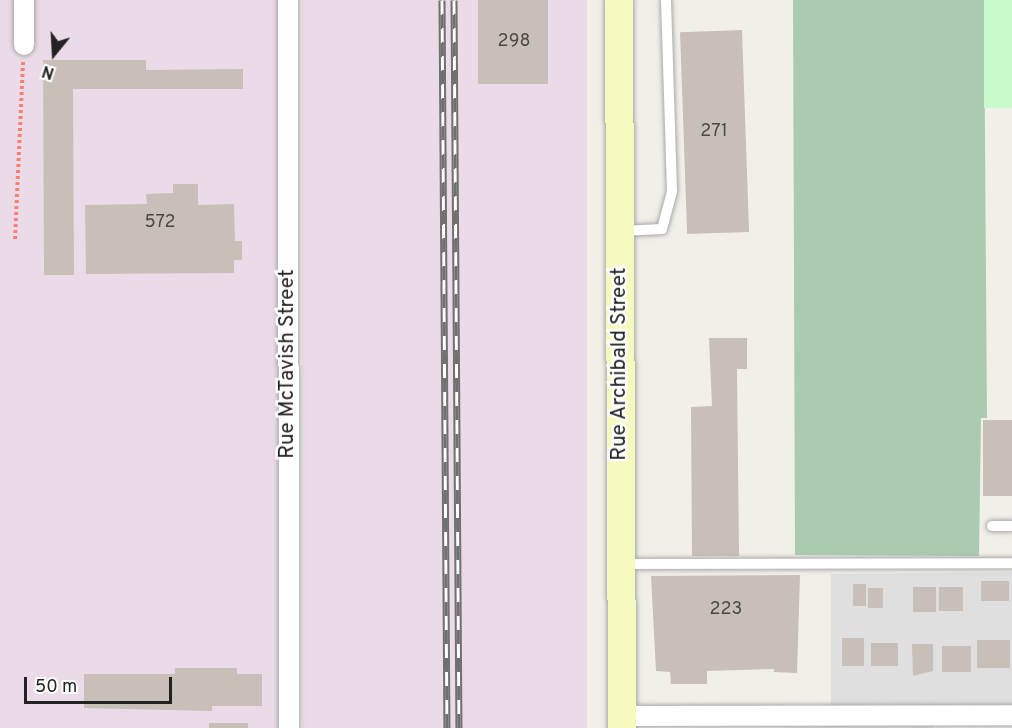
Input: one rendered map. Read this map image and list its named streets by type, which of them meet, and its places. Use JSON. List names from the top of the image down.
{
  "streets": {
    "main road": ["Rue Archibald Street"],
    "street": ["Rue McTavish Street"]
  },
  "house_numbers": [
    "298",
    "271",
    "572",
    "223"
  ],
  "scale_bar": "50 m",
  "north": "bottom"
}
